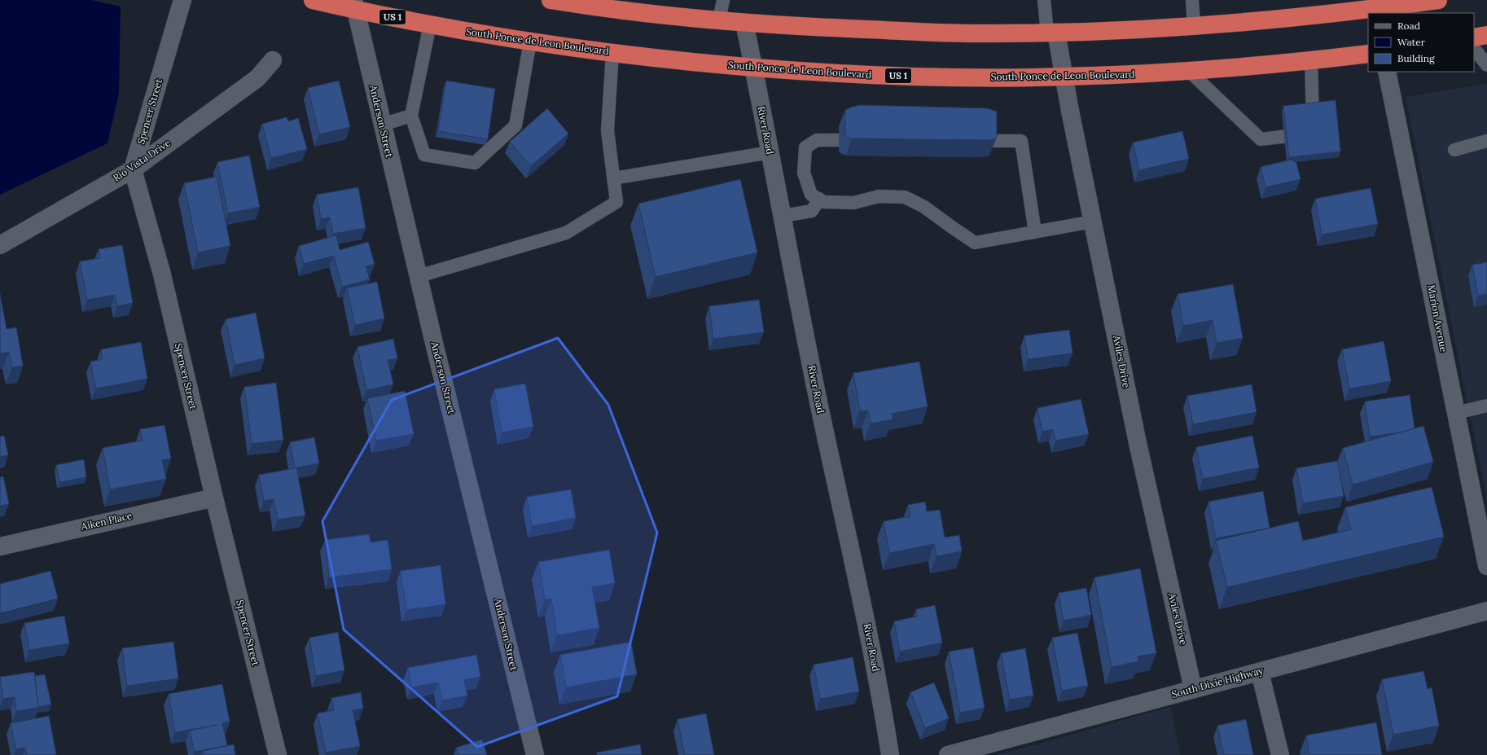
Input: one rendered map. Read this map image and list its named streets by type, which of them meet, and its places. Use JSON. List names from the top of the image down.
{
  "streets": {
    "highway": ["US 1", "South Ponce de Leon Boulevard"],
    "street": [
      "Spencer Street",
      "Anderson Street",
      "River Road",
      "Rio Vista Drive",
      "Marion Avenue",
      "Aviles Drive",
      "Aiken Place",
      "South Dixie Highway"
    ]
  },
  "crossings": [
    ["South Ponce de Leon Boulevard", "Anderson Street"],
    ["South Ponce de Leon Boulevard", "River Road"],
    ["South Ponce de Leon Boulevard", "Aviles Drive"],
    ["Spencer Street", "Rio Vista Drive"],
    ["Spencer Street", "Aiken Place"],
    ["Aviles Drive", "South Dixie Highway"]
  ],
  "legend": ["Road", "Water", "Building"]
}
